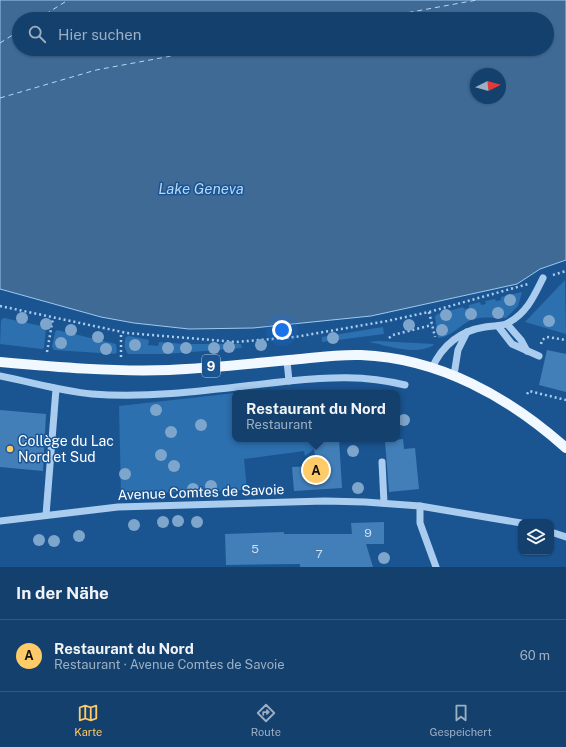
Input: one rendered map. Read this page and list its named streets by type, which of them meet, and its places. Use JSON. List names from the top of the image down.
{
  "streets": {
    "main road": ["9"],
    "street": ["Avenue Comtes de Savoie"]
  },
  "water": ["Lake Geneva"],
  "places": ["Collège du Lac Nord et Sud"],
  "house_numbers": ["9", "5", "7"],
  "north": "right",
  "page": {
    "search": "Hier suchen",
    "popup": ["Restaurant du Nord", "Restaurant"],
    "pins": "A",
    "heading": "In der Nähe",
    "list": [
      {
        "mark": "A",
        "name": "Restaurant du Nord",
        "note": "Restaurant · Avenue Comtes de Savoie",
        "value": "60 m"
      }
    ],
    "nav": ["Karte", "Route", "Gespeichert"]
  }
}
